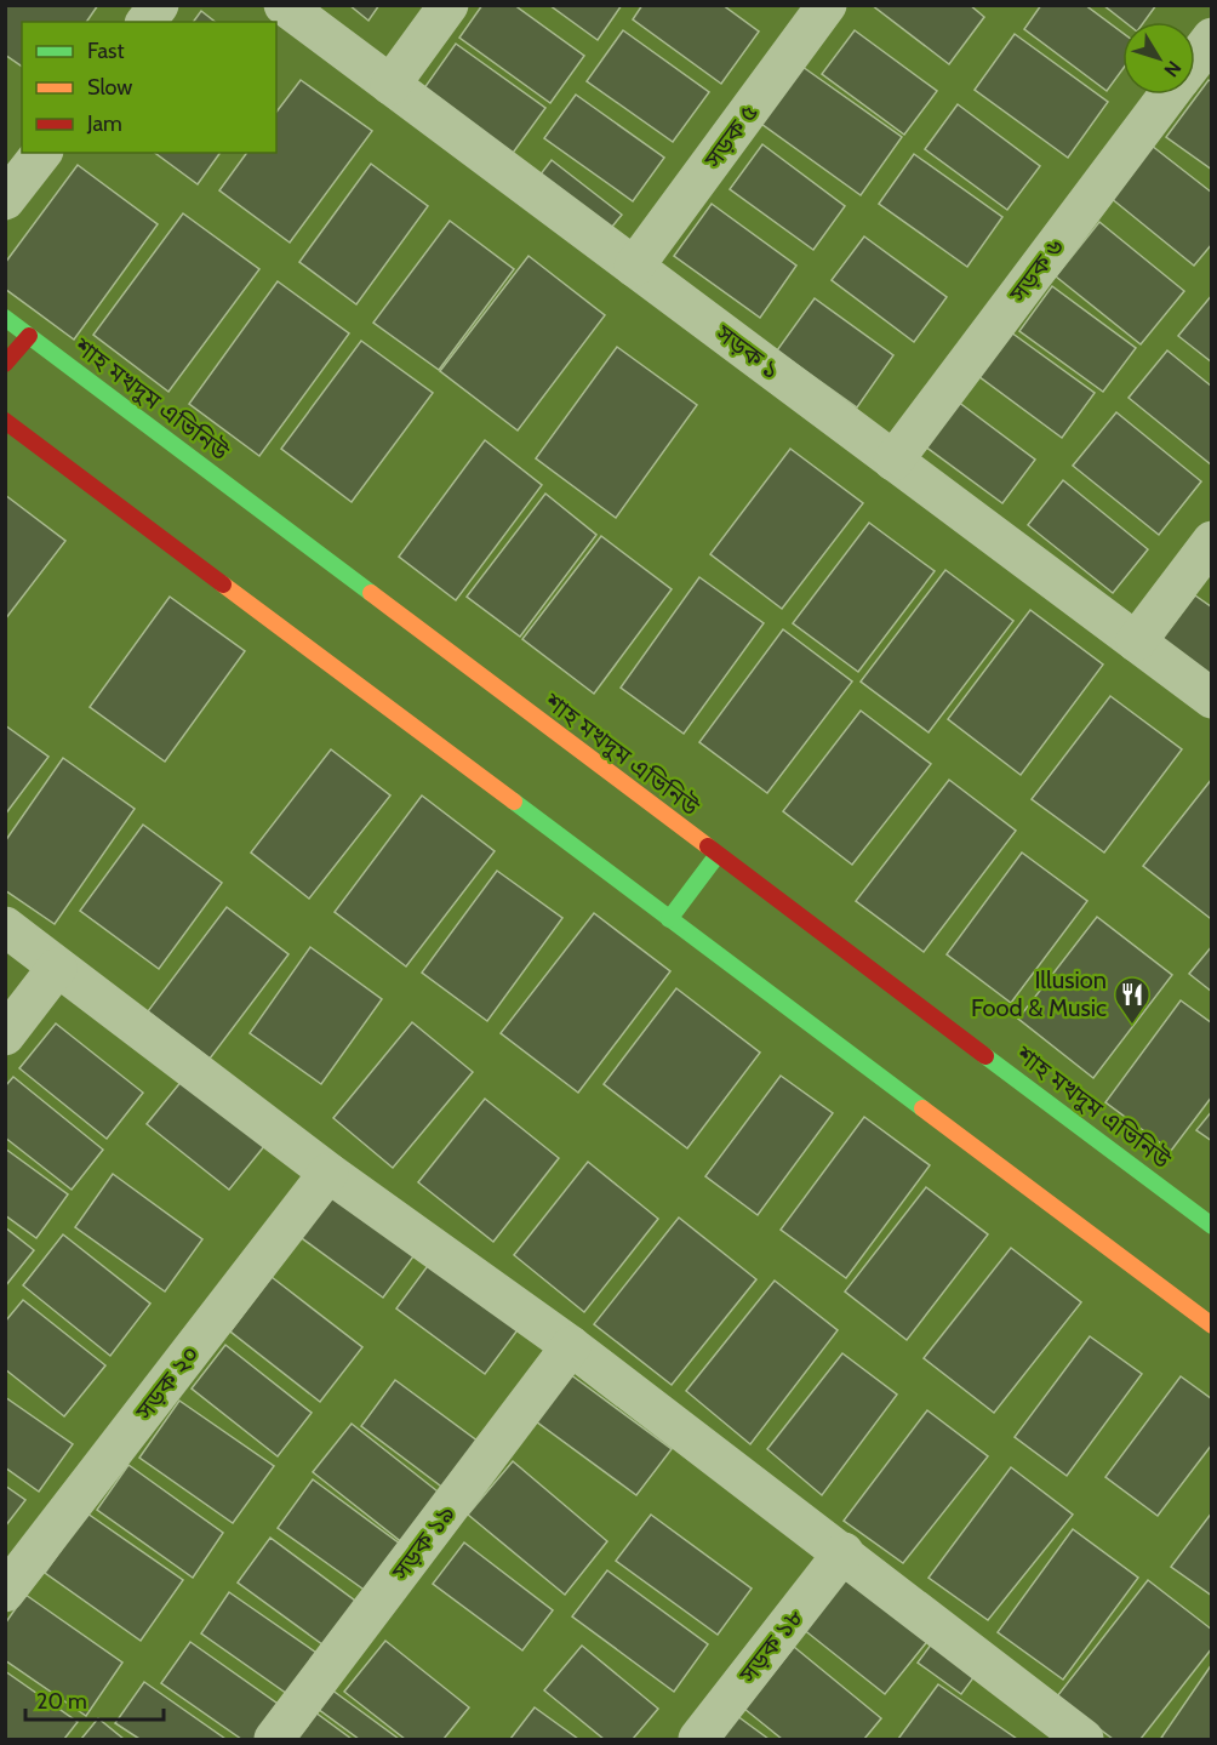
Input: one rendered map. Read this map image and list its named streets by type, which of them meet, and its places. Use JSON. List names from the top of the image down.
{
  "streets": {
    "street": [
      "সড়ক ৫",
      "সড়ক ৬",
      "সড়ক ১",
      "শাহ মখদুম এভিনিউ",
      "সড়ক ২০",
      "সড়ক ১৯",
      "সড়ক ১৮"
    ]
  },
  "crossings": [
    ["সড়ক ৫", "সড়ক ১"],
    ["সড়ক ৬", "সড়ক ১"]
  ],
  "places": {
    "restaurant": ["Illusion Food & Music"]
  },
  "legend": ["Fast", "Slow", "Jam"],
  "scale_bar": "20 m",
  "north": "bottom right"
}
